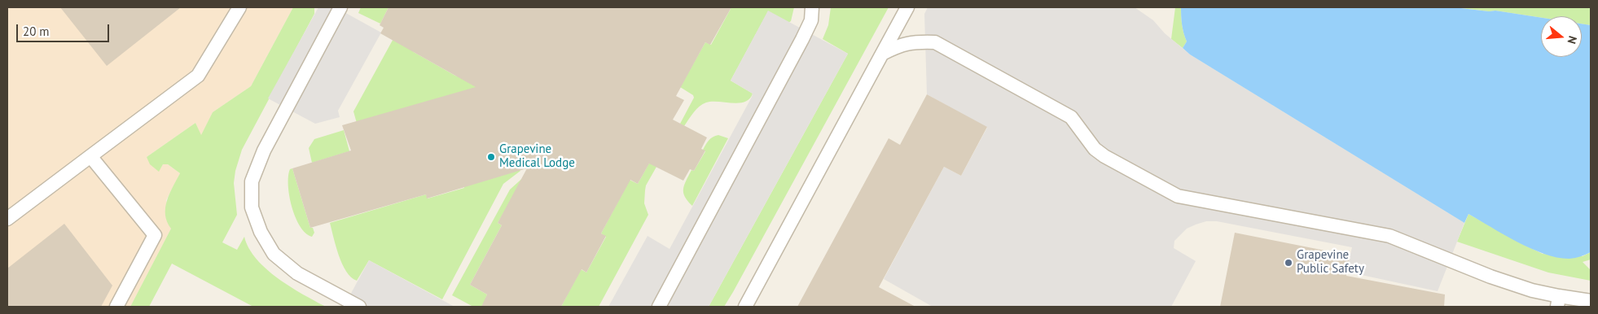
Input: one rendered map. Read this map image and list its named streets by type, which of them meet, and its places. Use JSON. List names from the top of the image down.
{
  "places": ["Grapevine Medical Lodge", "Grapevine Public Safety"],
  "scale_bar": "20 m",
  "north": "right"
}
